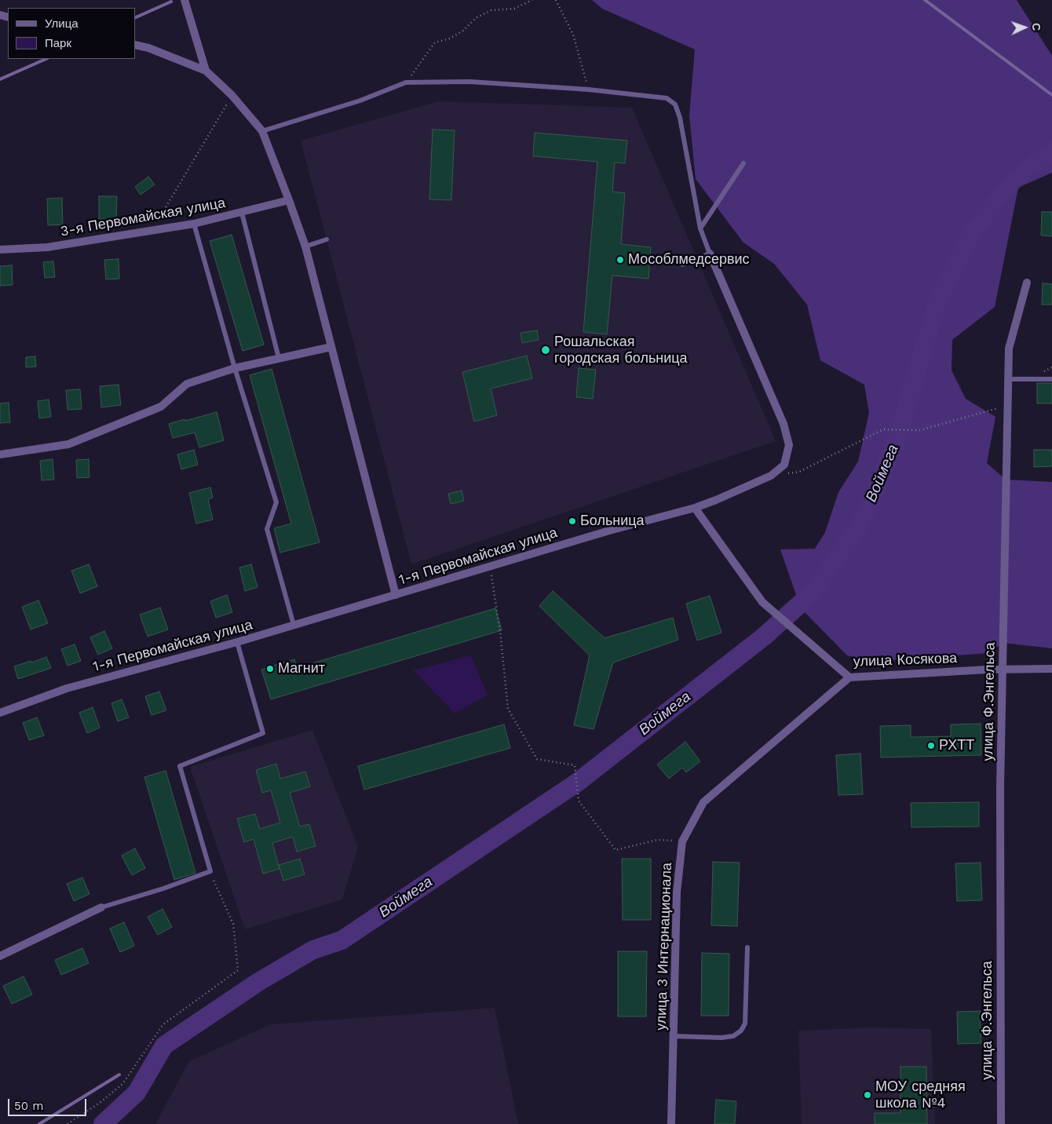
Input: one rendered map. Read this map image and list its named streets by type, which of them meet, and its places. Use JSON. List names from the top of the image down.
{
  "streets": {
    "street": [
      "3-я Первомайская улица",
      "1-я Первомайская улица",
      "улица Косякова",
      "улица Ф.Энгельса",
      "улица 3 Интернационала"
    ]
  },
  "crossings": [
    ["1-я Первомайская улица", "улица Косякова"],
    ["улица Косякова", "улица Ф.Энгельса"],
    ["улица Косякова", "улица 3 Интернационала"]
  ],
  "water": ["Воймега"],
  "places": [
    "Мособлмедсервис",
    "Рошальская городская больница",
    "Больница",
    "Магнит",
    "РХТТ",
    "МОУ средняя школа №4"
  ],
  "legend": ["Улица", "Парк"],
  "scale_bar": "50 m",
  "north": "right"
}
